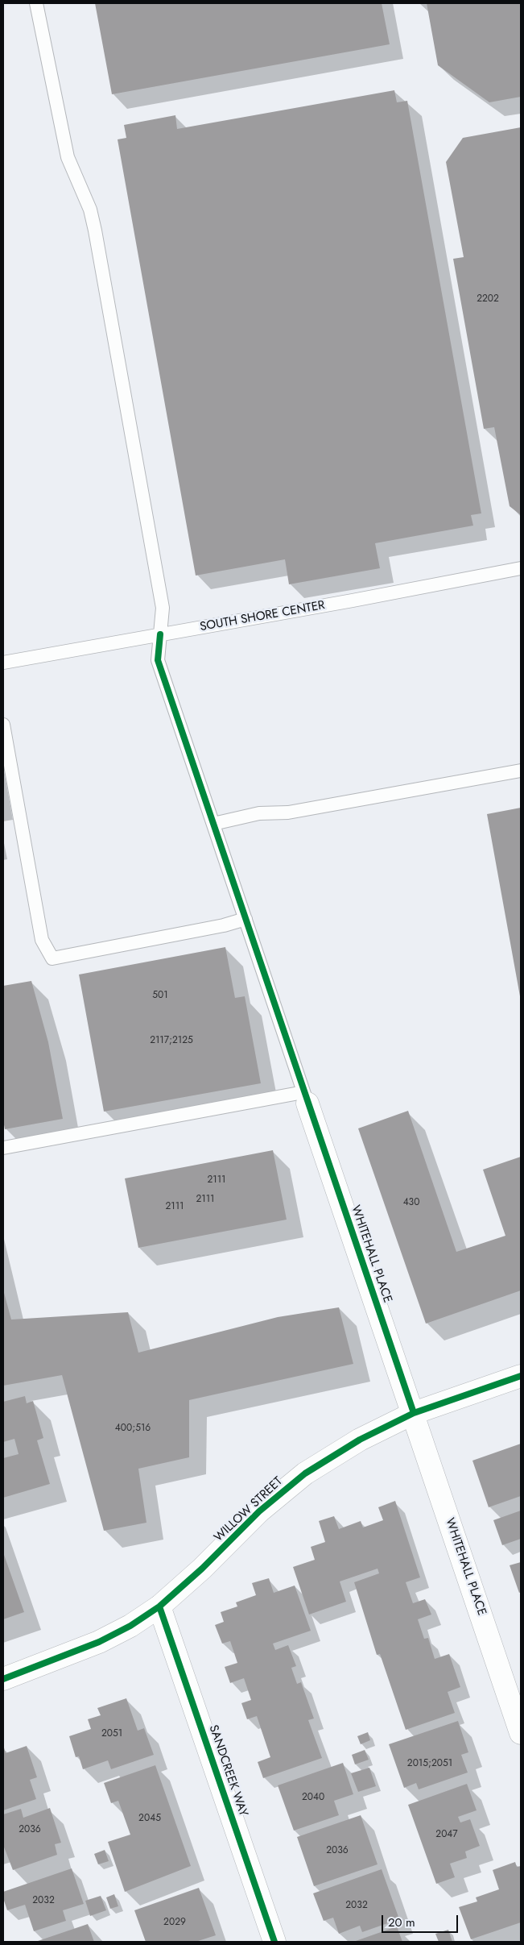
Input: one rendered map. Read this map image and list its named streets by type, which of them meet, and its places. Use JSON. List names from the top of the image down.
{
  "streets": {
    "street": ["WHITEHALL PLACE", "WILLOW STREET", "SANDCREEK WAY"],
    "lane": ["SOUTH SHORE CENTER"]
  },
  "crossings": [
    ["WHITEHALL PLACE", "WILLOW STREET"],
    ["WILLOW STREET", "SANDCREEK WAY"]
  ],
  "house_numbers": [
    "2202",
    "501",
    "2117;2125",
    "2111",
    "2111",
    "430",
    "2111",
    "400;516",
    "2051",
    "2015;2051",
    "2040",
    "2045",
    "2036",
    "2047",
    "2036",
    "2032",
    "2032",
    "2029"
  ],
  "scale_bar": "20 m"
}
